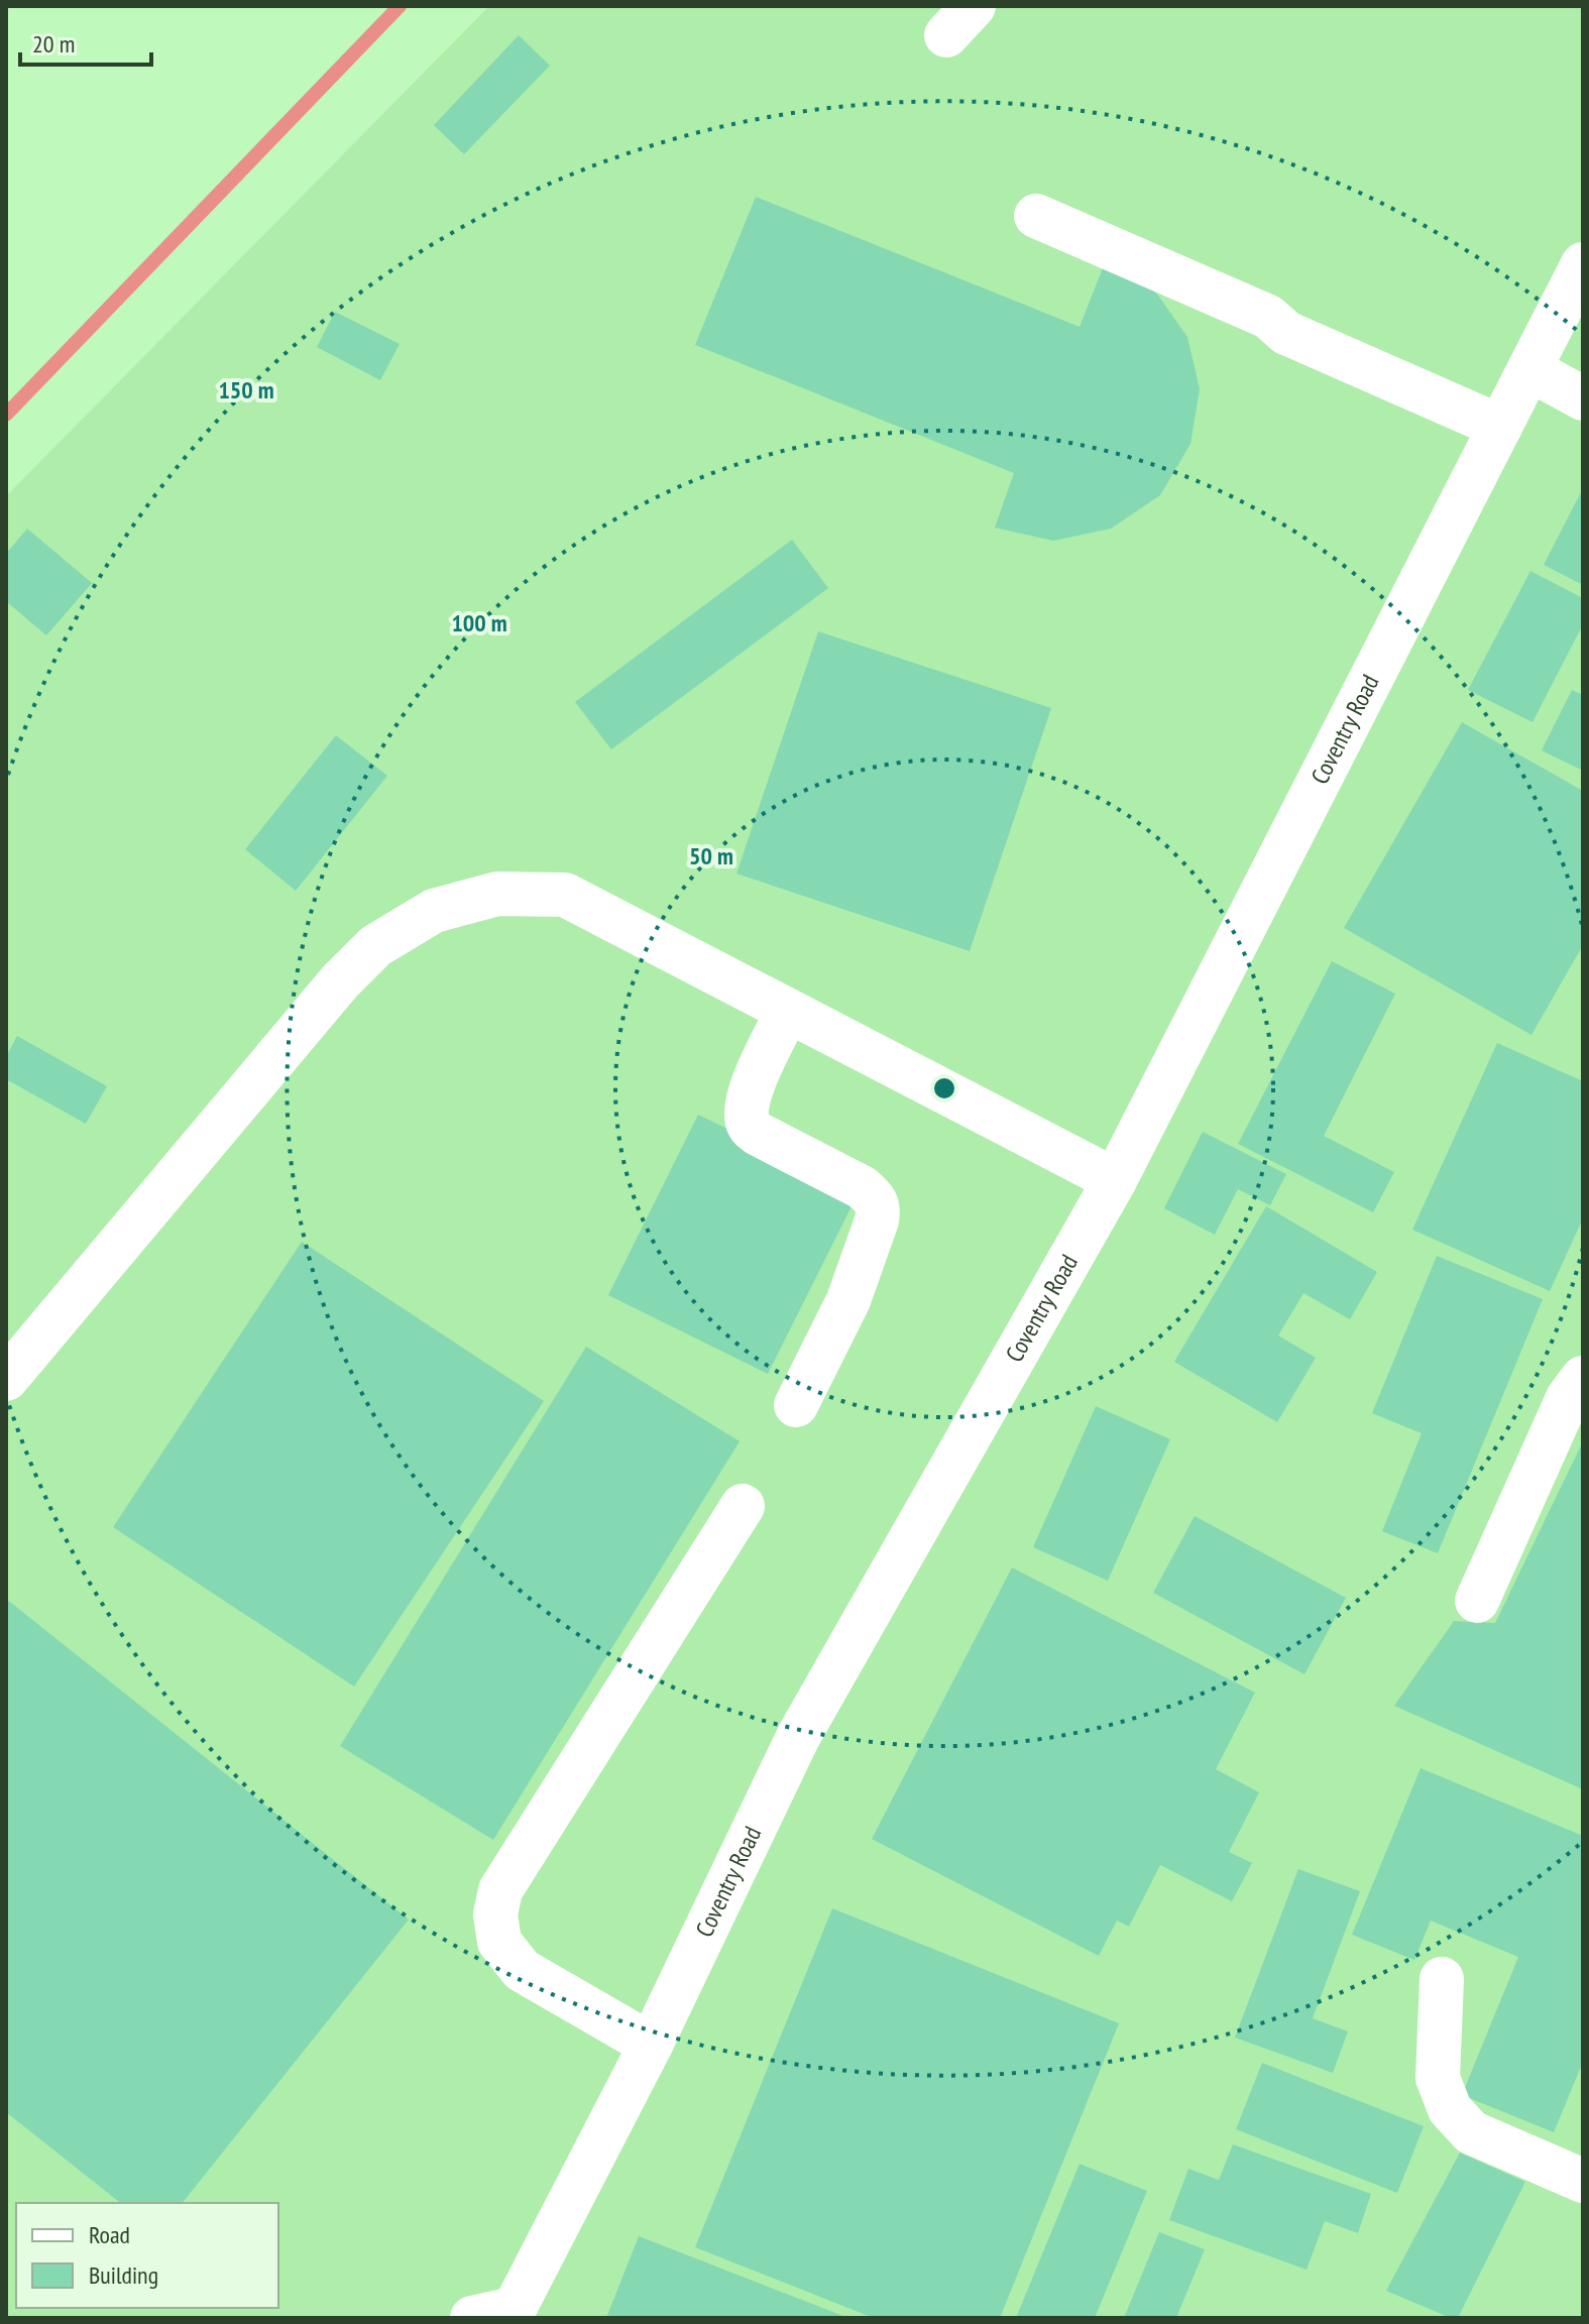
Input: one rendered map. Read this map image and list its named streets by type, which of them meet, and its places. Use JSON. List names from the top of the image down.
{
  "streets": {
    "street": ["Coventry Road"]
  },
  "legend": ["Road", "Building"],
  "scale_bar": "20 m",
  "rings": ["150 m", "100 m", "50 m"]
}
